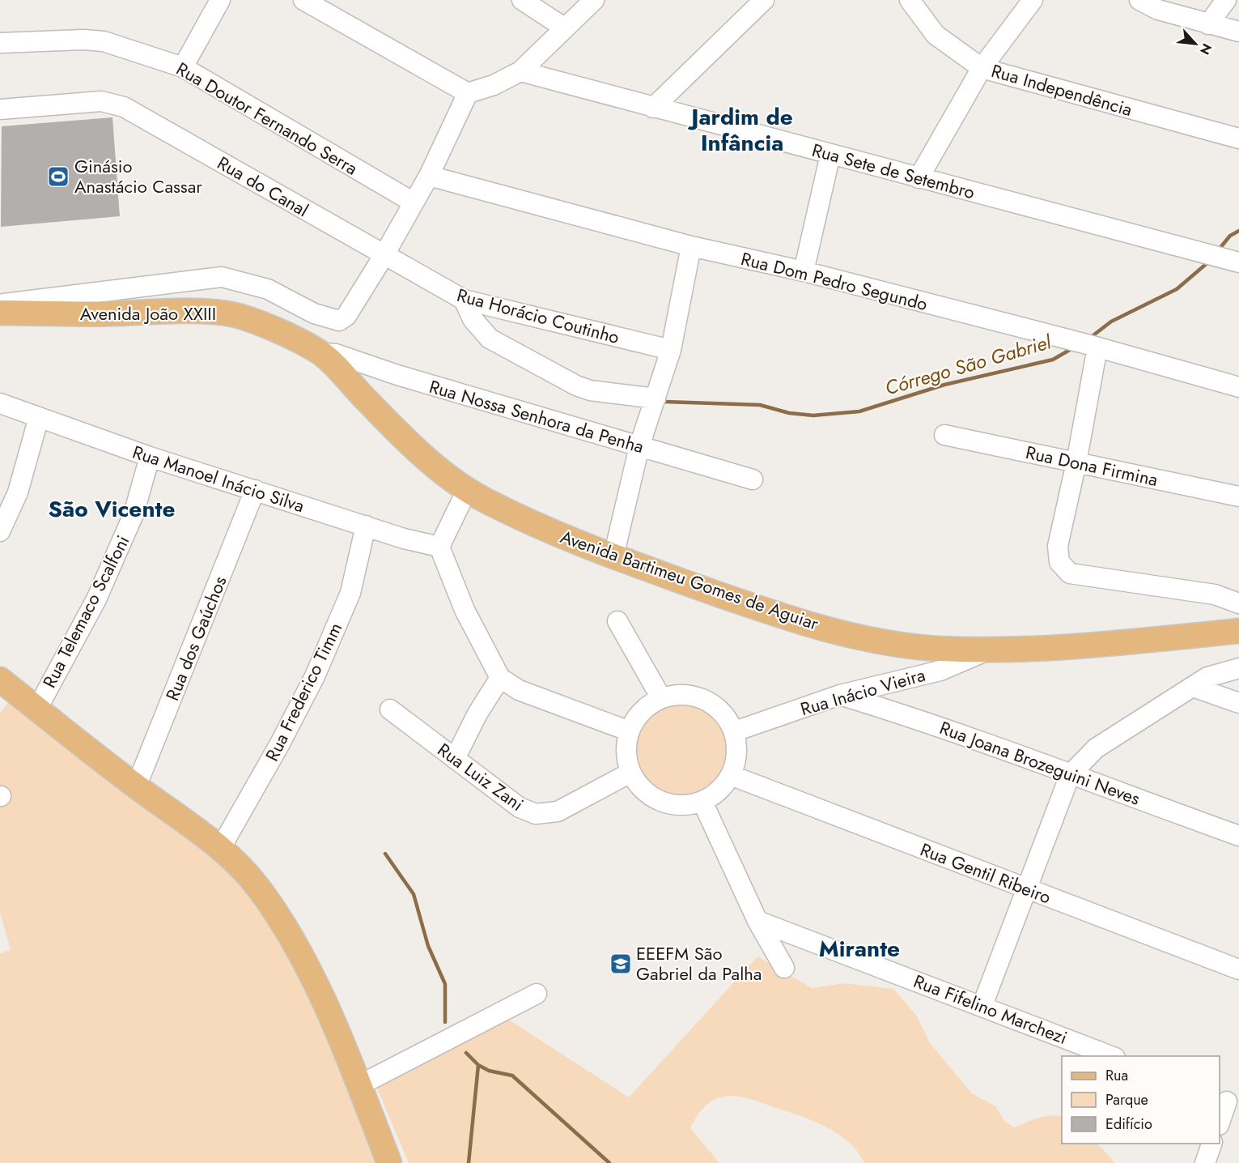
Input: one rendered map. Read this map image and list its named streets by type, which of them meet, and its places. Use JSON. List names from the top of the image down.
{
  "streets": {
    "main road": ["Avenida João XXIII", "Avenida Bartimeu Gomes de Aguiar"],
    "street": [
      "Rua Independência",
      "Rua Doutor Fernando Serra",
      "Rua Sete de Setembro",
      "Rua do Canal",
      "Rua Dom Pedro Segundo",
      "Rua Horácio Coutinho",
      "Rua Nossa Senhora da Penha",
      "Rua Dona Firmina",
      "Rua Manoel Inácio Silva",
      "Rua Telemaco Scalfoni",
      "Rua dos Gaúchos",
      "Rua Frederico Timm",
      "Rua Inácio Vieira",
      "Rua Joana Brozeguini Neves",
      "Rua Luiz Zani",
      "Rua Gentil Ribeiro",
      "Rua Fifelino Marchezi"
    ]
  },
  "crossings": [
    ["Rua do Canal", "Rua Horácio Coutinho"],
    ["Avenida João XXIII", "Rua Nossa Senhora da Penha"],
    ["Avenida João XXIII", "Avenida Bartimeu Gomes de Aguiar"],
    ["Rua Manoel Inácio Silva", "Rua Telemaco Scalfoni"],
    ["Rua Manoel Inácio Silva", "Rua dos Gaúchos"],
    ["Rua Manoel Inácio Silva", "Rua Frederico Timm"],
    ["Avenida Bartimeu Gomes de Aguiar", "Rua Inácio Vieira"],
    ["Rua Inácio Vieira", "Rua Joana Brozeguini Neves"],
    ["Rua Inácio Vieira", "Rua Luiz Zani"],
    ["Rua Inácio Vieira", "Rua Gentil Ribeiro"],
    ["Rua Luiz Zani", "Rua Gentil Ribeiro"]
  ],
  "districts": ["Jardim de Infância", "São Vicente", "Mirante"],
  "water": ["Córrego São Gabriel"],
  "places": {
    "sports": ["Ginásio Anastácio Cassar"],
    "school or university": ["EEEFM São Gabriel da Palha"]
  },
  "legend": ["Rua", "Parque", "Edifício"],
  "north": "bottom right"
}
